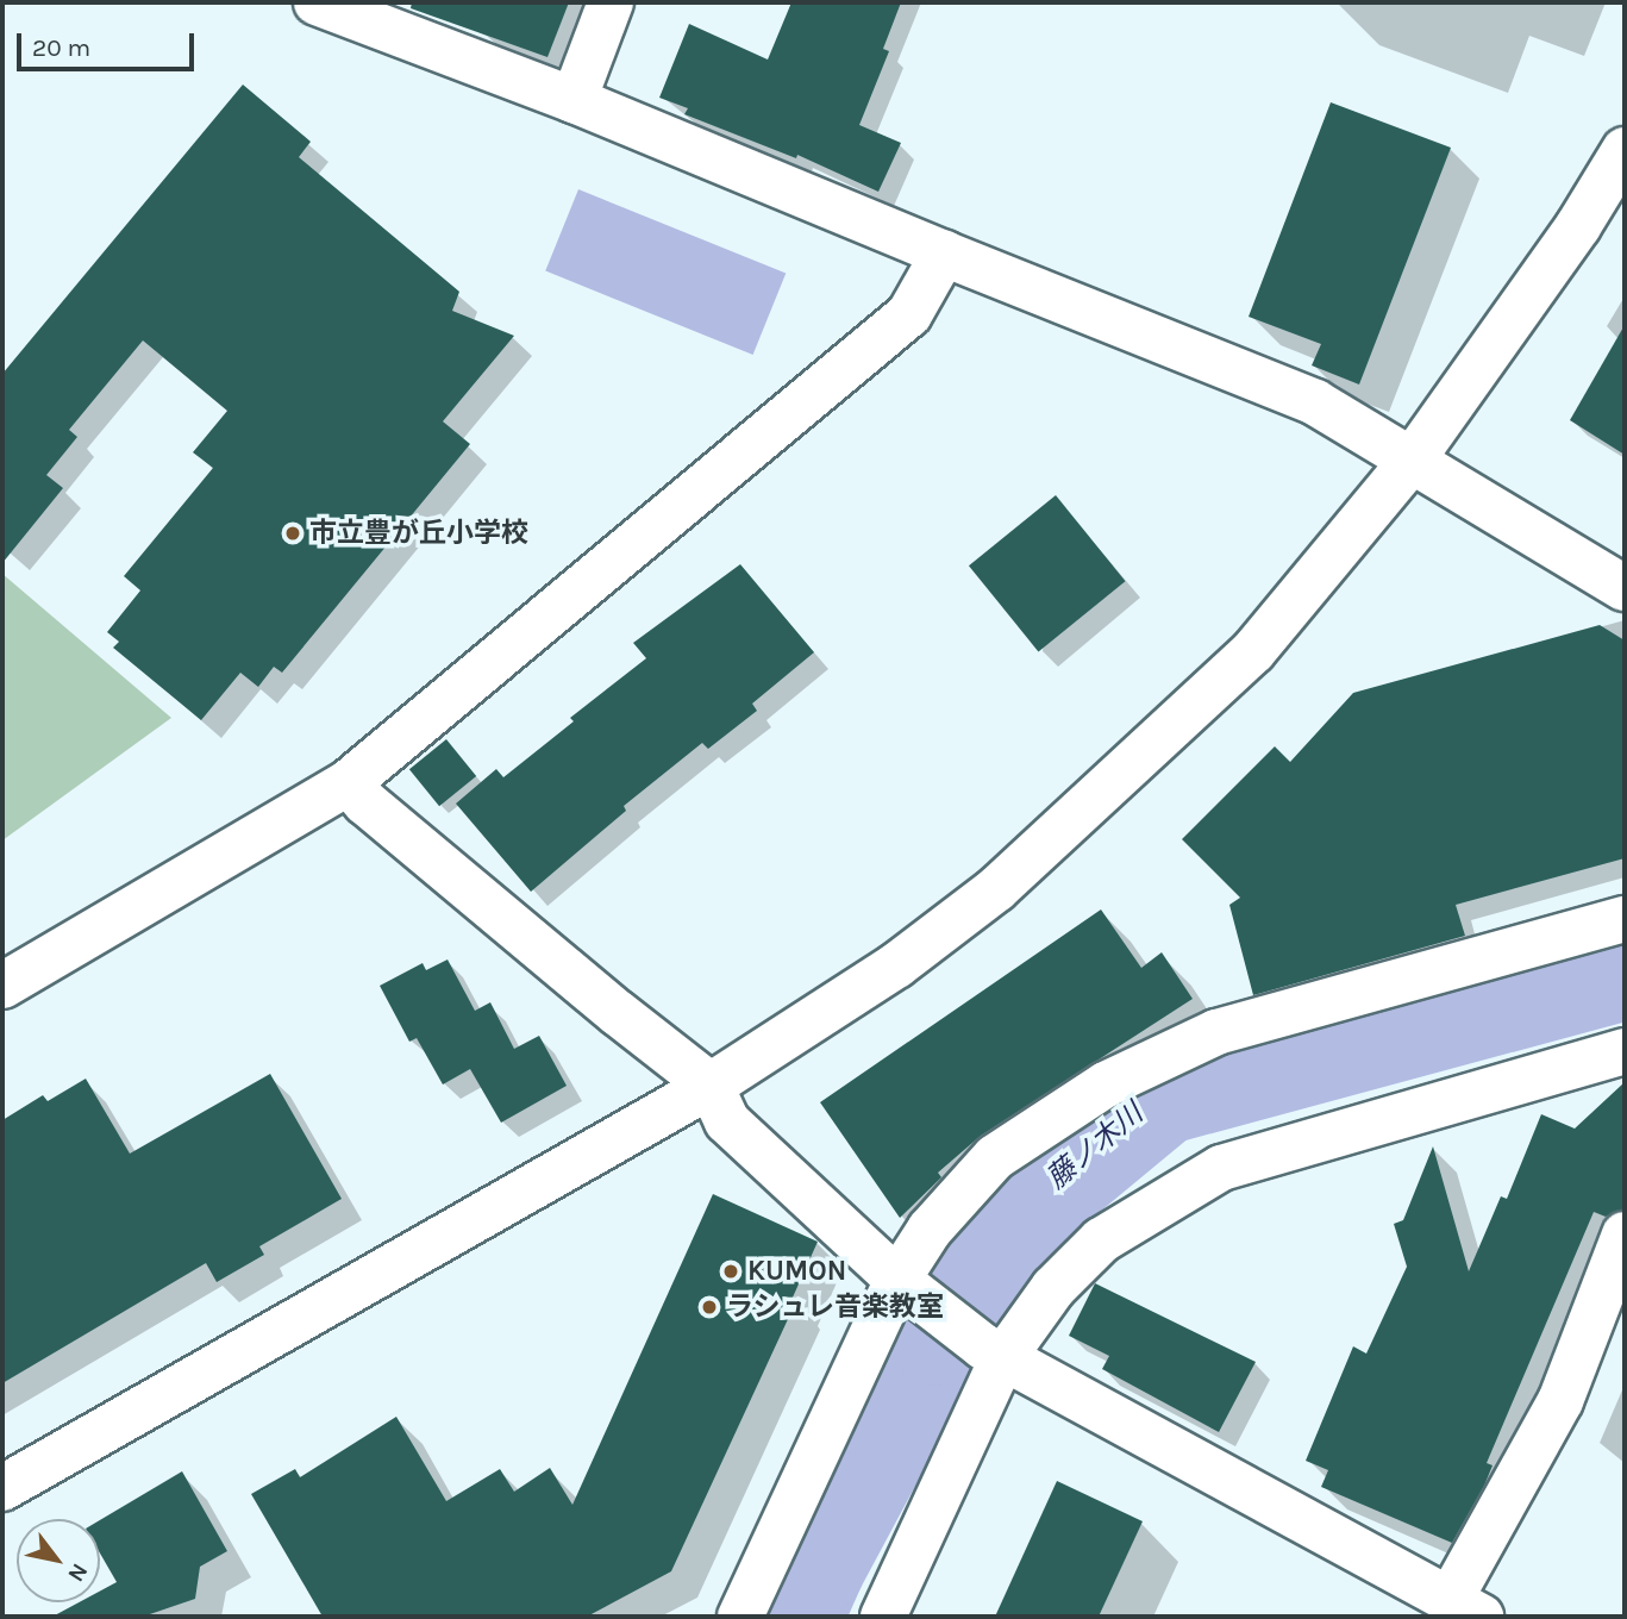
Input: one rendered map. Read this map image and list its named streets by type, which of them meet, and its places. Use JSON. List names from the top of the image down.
{
  "water": ["藤ノ木川"],
  "places": ["市立豊が丘小学校", "KUMON", "ラシュレ音楽教室"],
  "scale_bar": "20 m",
  "north": "bottom right"
}
